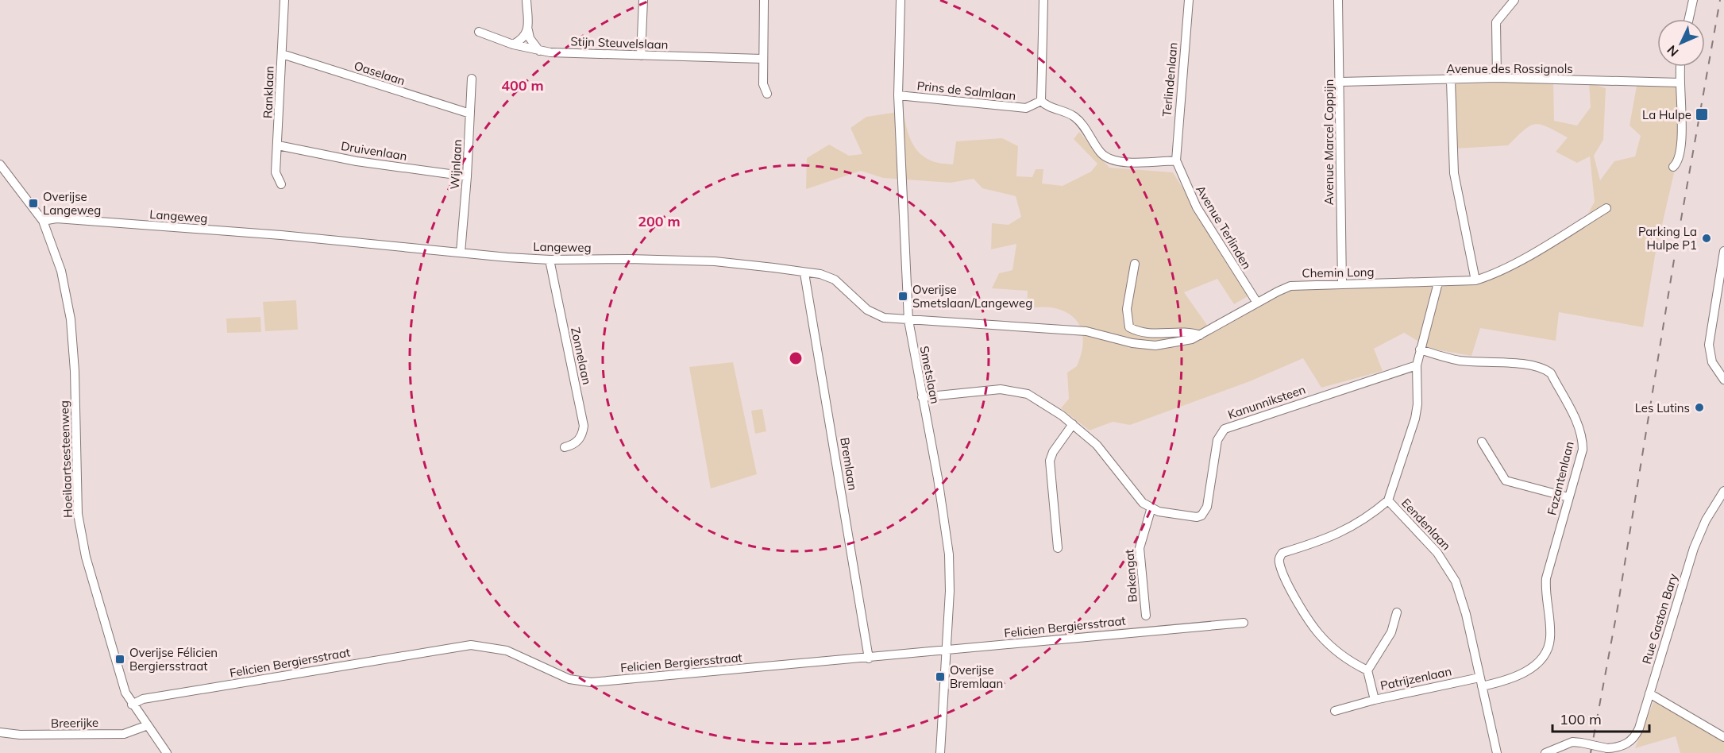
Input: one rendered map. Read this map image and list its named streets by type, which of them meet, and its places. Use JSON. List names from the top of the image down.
{
  "streets": {
    "street": [
      "Stijn Steuvelslaan",
      "Avenue des Rossignols",
      "Oaselaan",
      "Terlindenlaan",
      "Prins de Salmlaan",
      "Ranklaan",
      "Avenue Marcel Coppijn",
      "Druivenlaan",
      "Wijnlaan",
      "Langeweg",
      "Avenue Terlinden",
      "Chemin Long",
      "Zonnelaan",
      "Smetslaan",
      "Kanunniksteen",
      "Hoeilaartsesteenweg",
      "Bremlaan",
      "Fazantenlaan",
      "Eendenlaan",
      "Bakengat",
      "Rue Gaston Bary",
      "Felicien Bergiersstraat",
      "Patrijzenlaan",
      "Breerijke"
    ]
  },
  "crossings": [
    ["Avenue des Rossignols", "Avenue Marcel Coppijn"],
    ["Oaselaan", "Ranklaan"],
    ["Oaselaan", "Wijnlaan"],
    ["Terlindenlaan", "Avenue Terlinden"],
    ["Prins de Salmlaan", "Smetslaan"],
    ["Ranklaan", "Druivenlaan"],
    ["Avenue Marcel Coppijn", "Chemin Long"],
    ["Druivenlaan", "Wijnlaan"],
    ["Wijnlaan", "Langeweg"],
    ["Langeweg", "Chemin Long"],
    ["Langeweg", "Zonnelaan"],
    ["Langeweg", "Smetslaan"],
    ["Langeweg", "Hoeilaartsesteenweg"],
    ["Langeweg", "Bremlaan"],
    ["Avenue Terlinden", "Chemin Long"],
    ["Chemin Long", "Eendenlaan"],
    ["Smetslaan", "Kanunniksteen"],
    ["Smetslaan", "Felicien Bergiersstraat"],
    ["Kanunniksteen", "Eendenlaan"],
    ["Kanunniksteen", "Bakengat"],
    ["Hoeilaartsesteenweg", "Felicien Bergiersstraat"],
    ["Hoeilaartsesteenweg", "Breerijke"],
    ["Bremlaan", "Felicien Bergiersstraat"],
    ["Fazantenlaan", "Eendenlaan"],
    ["Eendenlaan", "Patrijzenlaan"]
  ],
  "places": {
    "transit": [
      "La Hulpe",
      "Overijse Langeweg",
      "Overijse Smetslaan/Langeweg",
      "Overijse Félicien Bergiersstraat",
      "Overijse Bremlaan"
    ],
    "other": ["Parking La Hulpe P1", "Les Lutins"]
  },
  "scale_bar": "100 m",
  "north": "bottom left",
  "rings": ["400 m", "200 m"]
}
